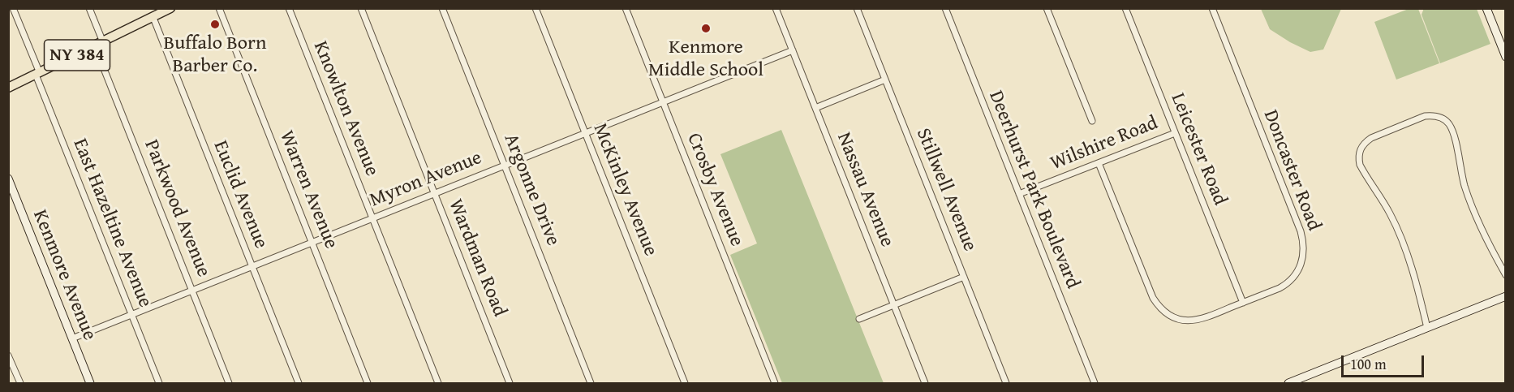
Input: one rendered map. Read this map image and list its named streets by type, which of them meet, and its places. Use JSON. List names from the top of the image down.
{
  "streets": {
    "main road": ["NY 384"],
    "street": [
      "Knowlton Avenue",
      "Wilshire Road",
      "Leicester Road",
      "Doncaster Road",
      "Myron Avenue",
      "Warren Avenue",
      "Argonne Drive",
      "McKinley Avenue",
      "Crosby Avenue",
      "Nassau Avenue",
      "Stillwell Avenue",
      "Deerhurst Park Boulevard",
      "Euclid Avenue",
      "Parkwood Avenue",
      "East Hazeltine Avenue",
      "Wardman Road",
      "Kenmore Avenue"
    ]
  },
  "crossings": [
    ["NY 384", "Euclid Avenue"],
    ["NY 384", "Parkwood Avenue"],
    ["NY 384", "East Hazeltine Avenue"],
    ["Knowlton Avenue", "Myron Avenue"],
    ["Wilshire Road", "Leicester Road"],
    ["Wilshire Road", "Doncaster Road"],
    ["Wilshire Road", "Deerhurst Park Boulevard"],
    ["Leicester Road", "Doncaster Road"],
    ["Myron Avenue", "Warren Avenue"],
    ["Myron Avenue", "Argonne Drive"],
    ["Myron Avenue", "McKinley Avenue"],
    ["Myron Avenue", "Crosby Avenue"],
    ["Myron Avenue", "Nassau Avenue"],
    ["Myron Avenue", "Euclid Avenue"],
    ["Myron Avenue", "Parkwood Avenue"],
    ["Myron Avenue", "East Hazeltine Avenue"],
    ["Myron Avenue", "Wardman Road"],
    ["Myron Avenue", "Kenmore Avenue"]
  ],
  "places": ["Buffalo Born Barber Co.", "Kenmore Middle School"],
  "scale_bar": "100 m"
}
